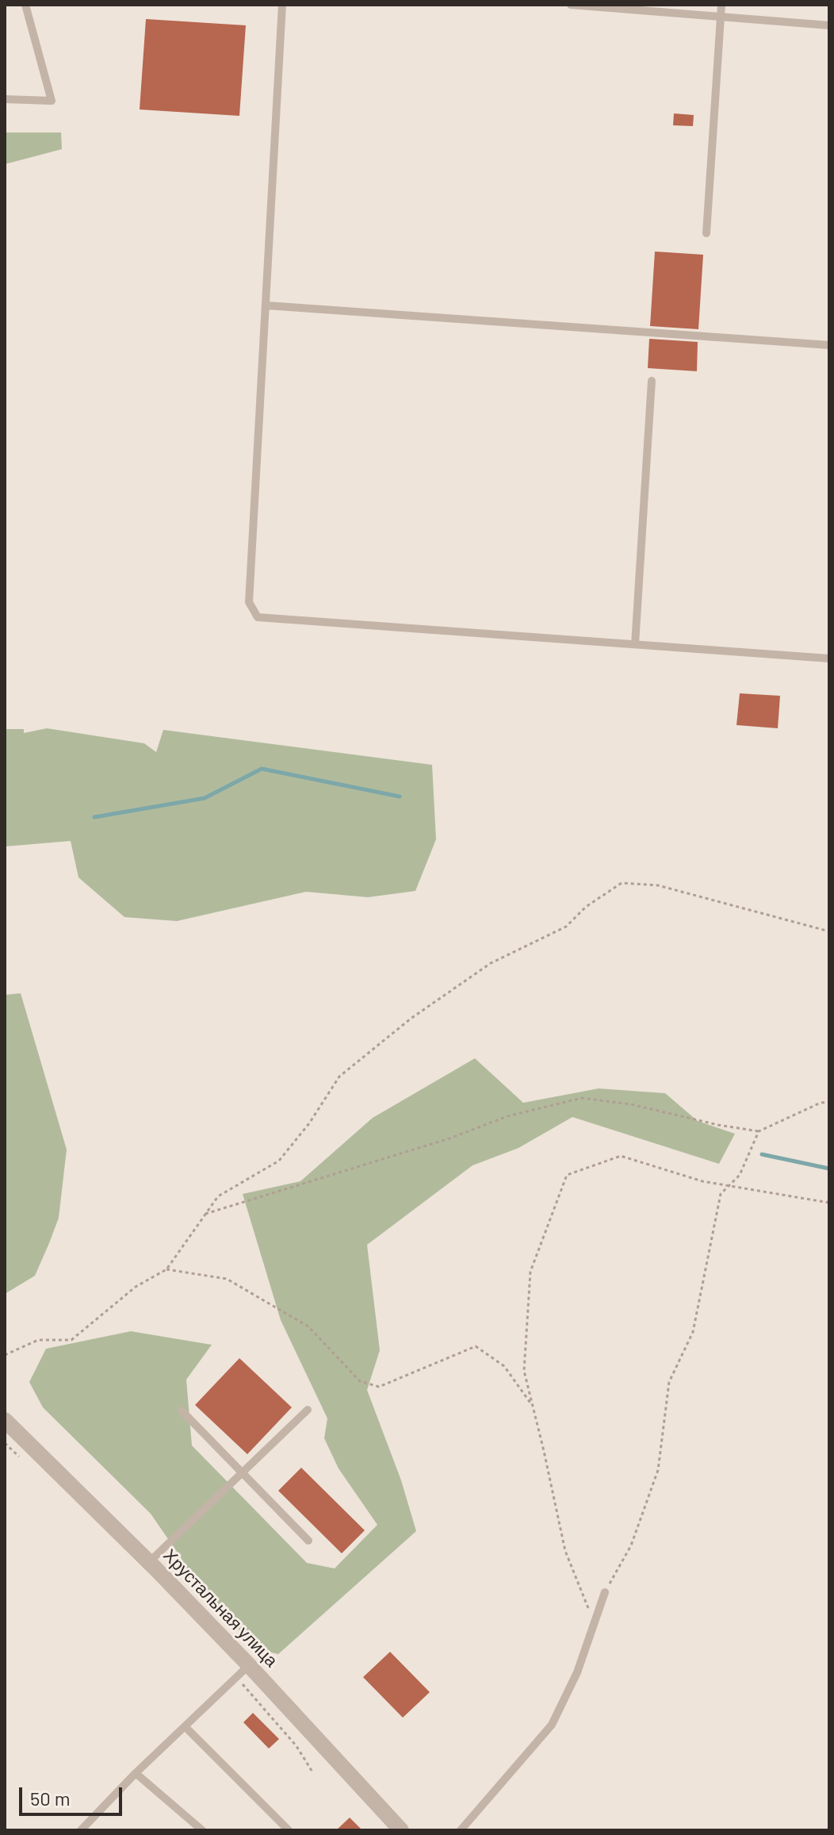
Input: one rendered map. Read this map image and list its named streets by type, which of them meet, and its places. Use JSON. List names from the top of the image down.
{
  "streets": {
    "street": ["Хрустальная улица"]
  },
  "scale_bar": "50 m"
}
